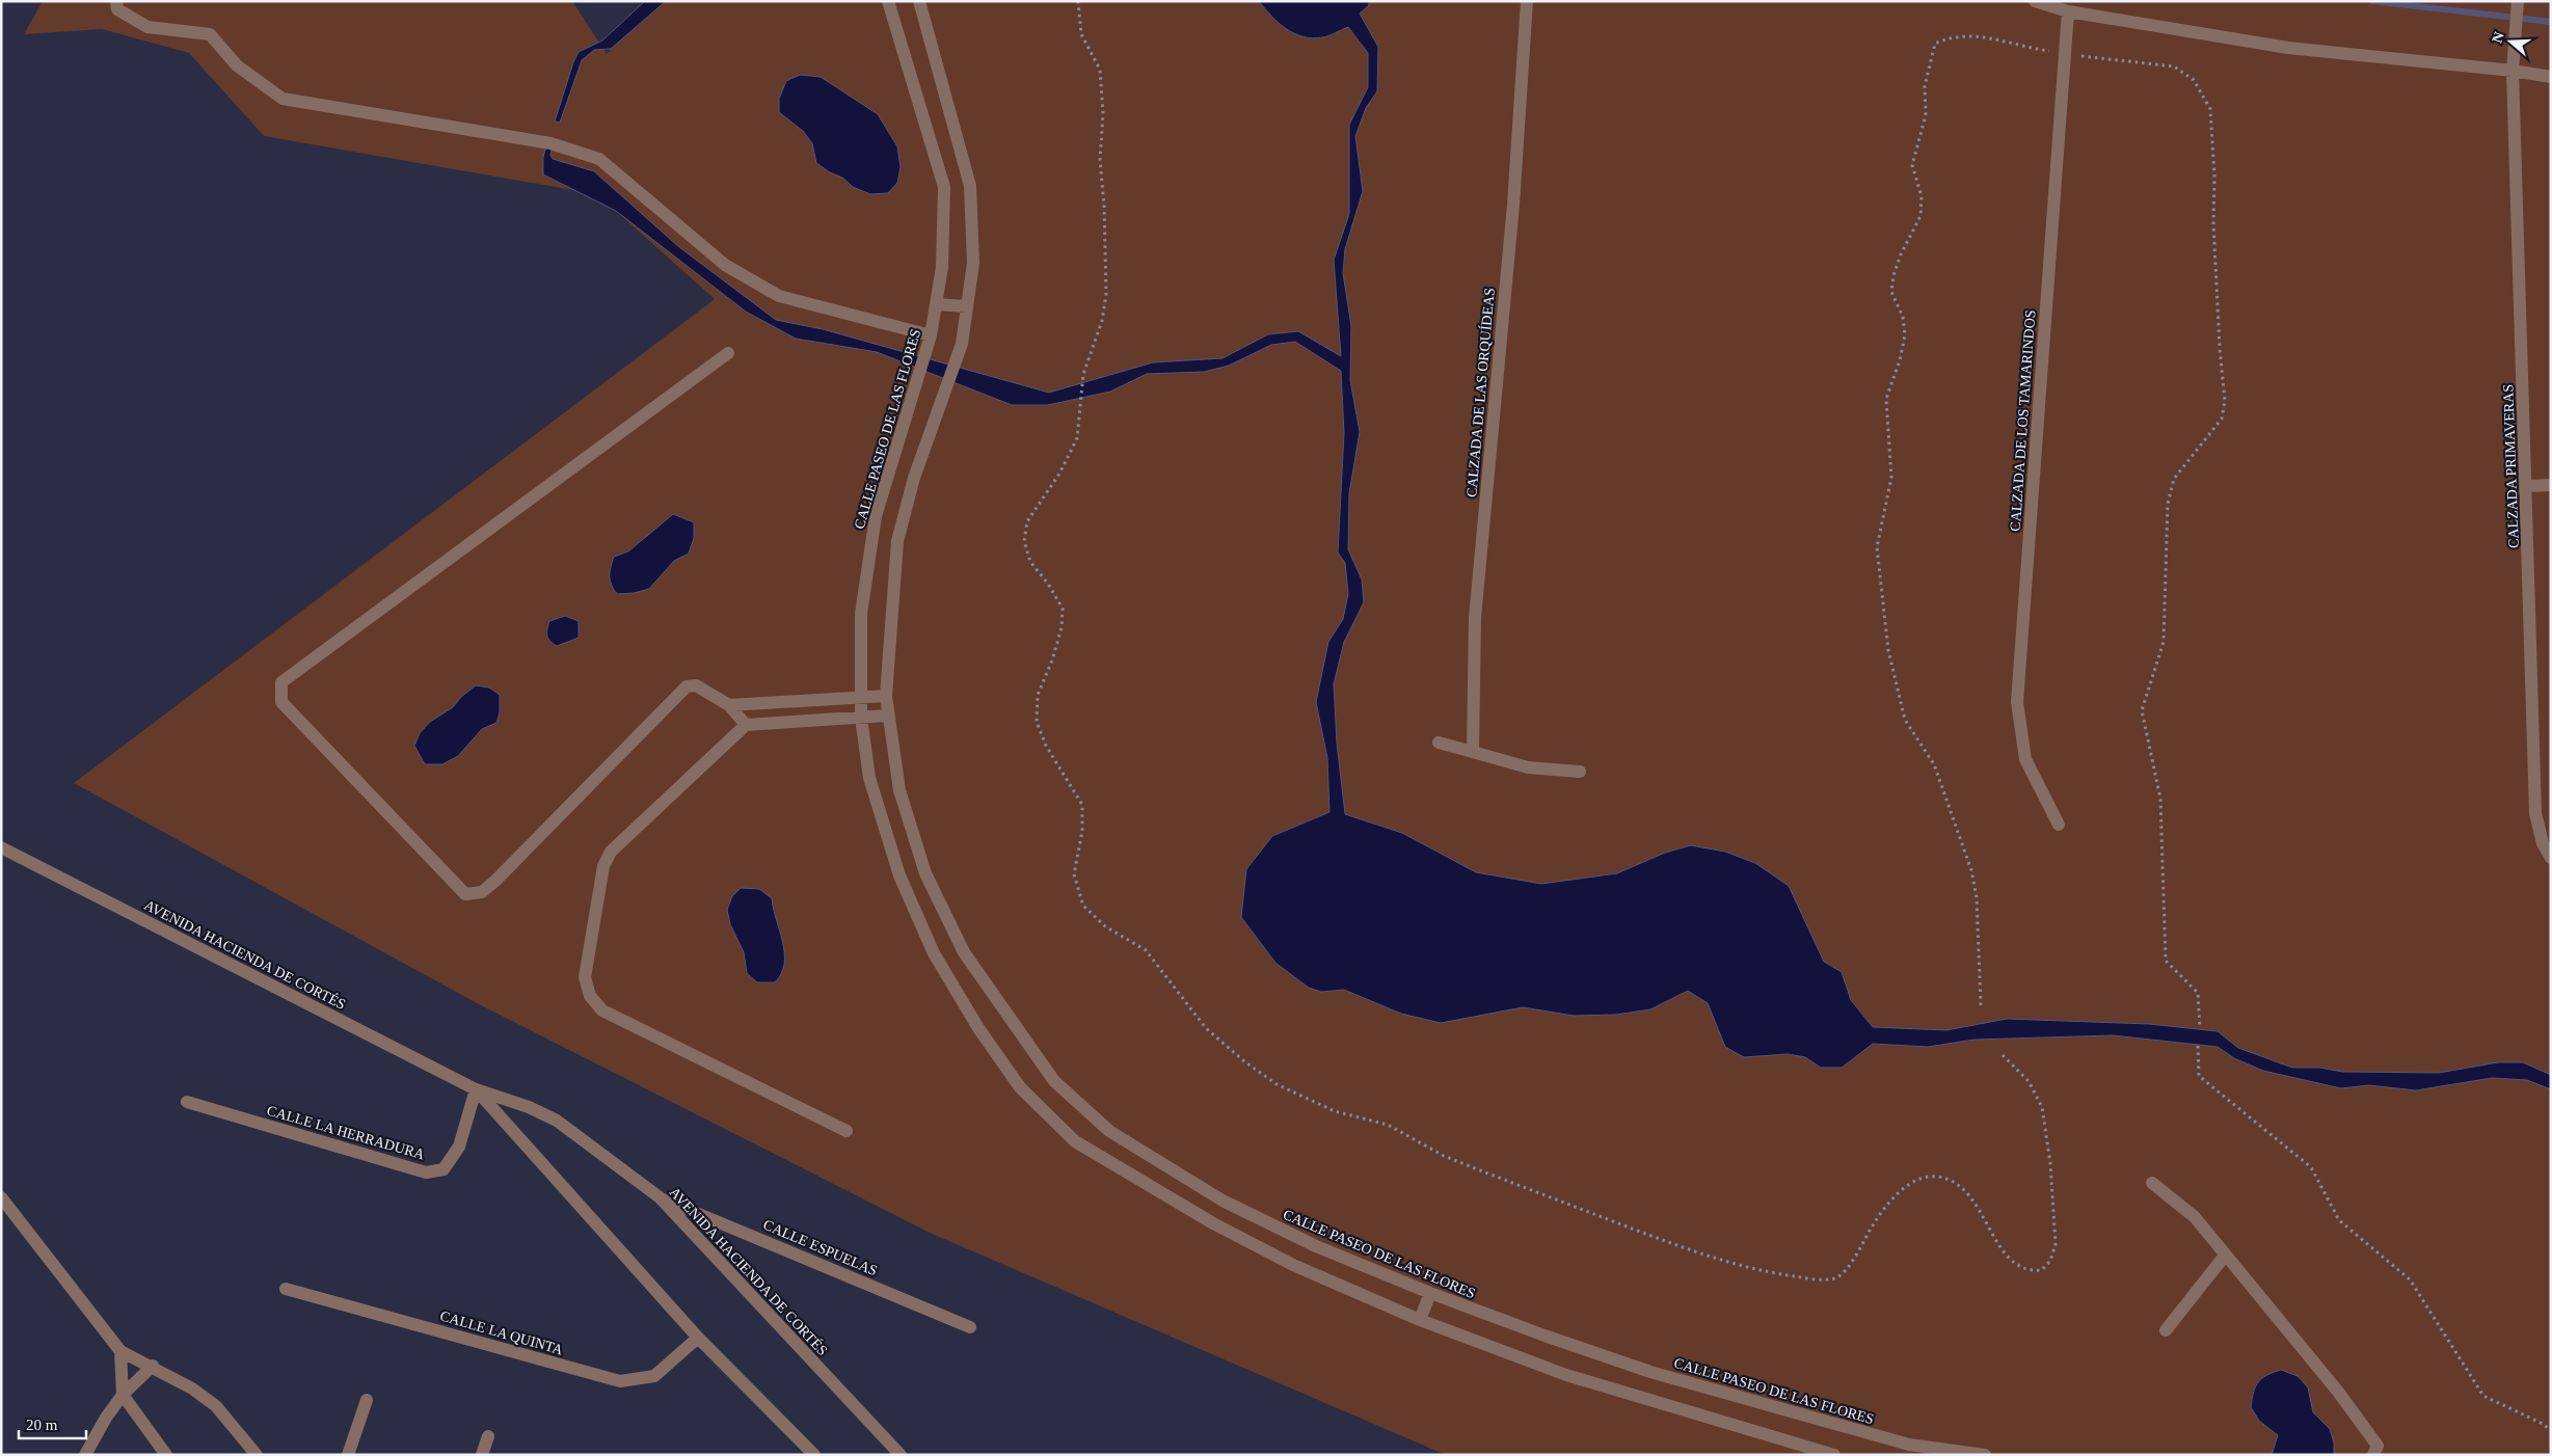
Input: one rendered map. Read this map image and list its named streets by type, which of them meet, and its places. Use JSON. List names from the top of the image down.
{
  "streets": {
    "street": [
      "CALZADA DE LAS ORQUÍDEAS",
      "CALZADA DE LOS TAMARINDOS",
      "CALLE PASEO DE LAS FLORES",
      "CALZADA PRIMAVERAS",
      "AVENIDA HACIENDA DE CORTÉS",
      "CALLE LA HERRADURA",
      "CALLE ESPUELAS",
      "CALLE LA QUINTA"
    ]
  },
  "crossings": [
    ["AVENIDA HACIENDA DE CORTÉS", "CALLE LA HERRADURA"],
    ["AVENIDA HACIENDA DE CORTÉS", "CALLE ESPUELAS"],
    ["AVENIDA HACIENDA DE CORTÉS", "CALLE LA QUINTA"]
  ],
  "scale_bar": "20 m",
  "north": "left"
}
